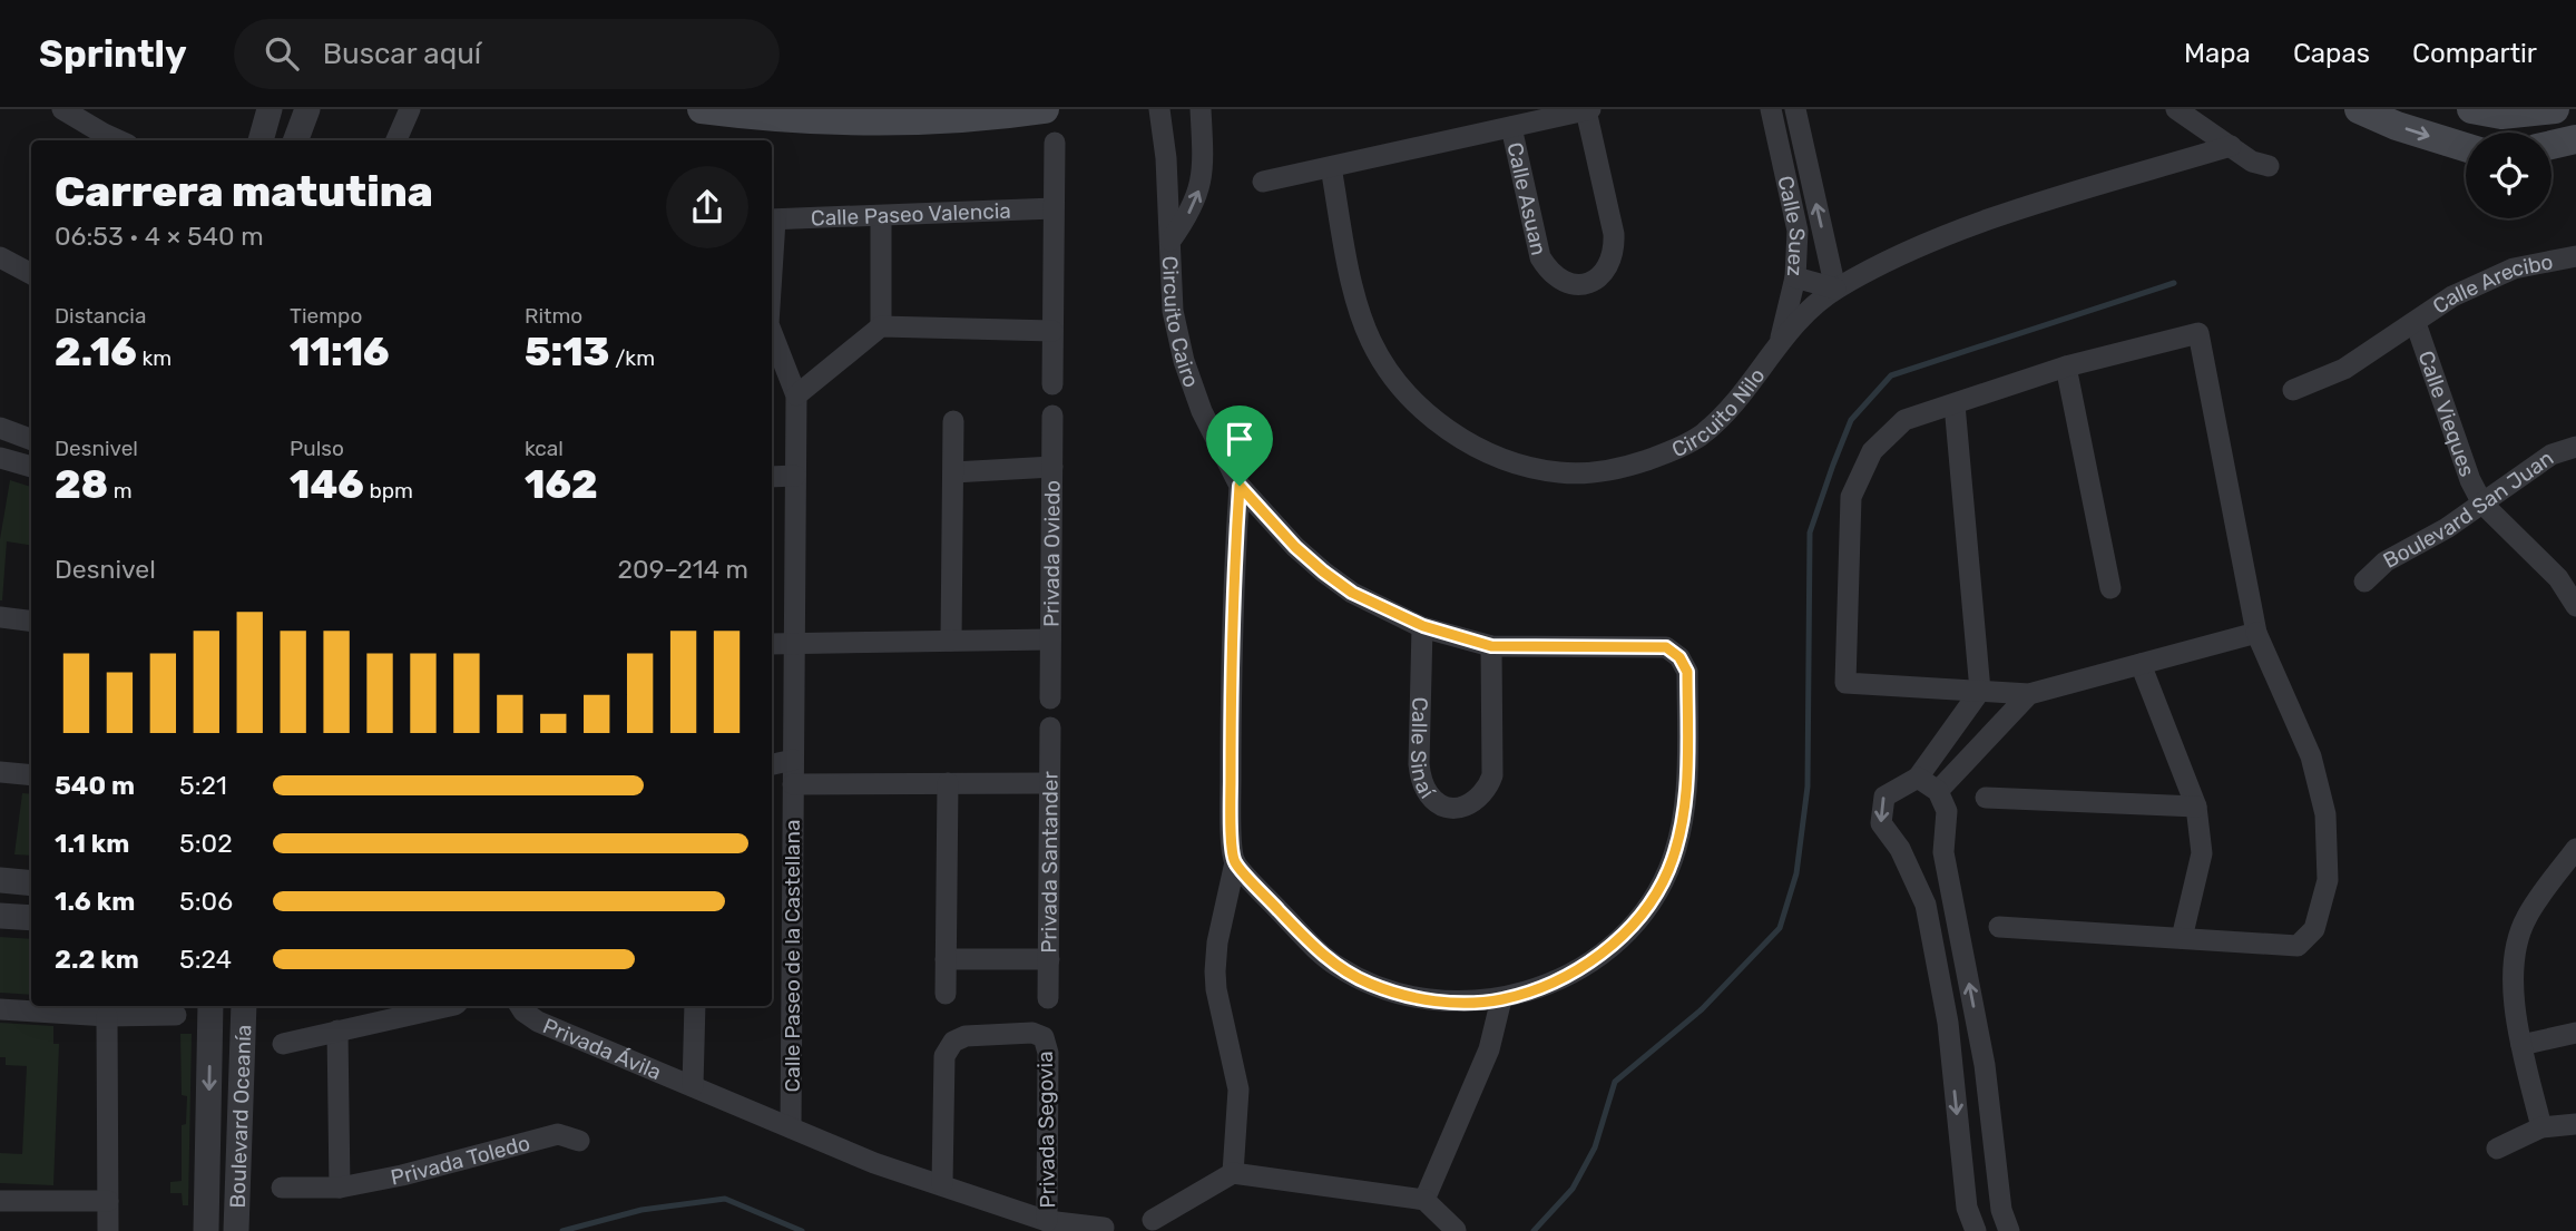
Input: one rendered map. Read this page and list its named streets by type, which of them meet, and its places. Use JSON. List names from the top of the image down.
{
  "streets": {
    "street": [
      "Calle Asuan",
      "Calle Paseo Valencia",
      "Calle Suez",
      "Calle Arecibo",
      "Circuito Cairo",
      "Circuito Nilo",
      "Calle Vieques",
      "Boulevard San Juan",
      "Privada Oviedo",
      "Calle Sinaí",
      "Privada Santander",
      "Calle Paseo de la Castellana",
      "Privada Ávila",
      "Boulevard Oceanía",
      "Privada Segovia",
      "Privada Toledo"
    ]
  },
  "crossings": [
    ["Calle Suez", "Circuito Nilo"],
    ["Calle Arecibo", "Calle Vieques"],
    ["Circuito Cairo", "Calle Sinaí"],
    ["Calle Vieques", "Boulevard San Juan"],
    ["Privada Oviedo", "Calle Paseo de la Castellana"],
    ["Calle Paseo de la Castellana", "Privada Ávila"],
    ["Calle Paseo de la Castellana", "Privada Segovia"],
    ["Privada Ávila", "Privada Segovia"]
  ],
  "page": {
    "header": "Sprintly",
    "search": "Buscar aquí",
    "nav": ["Mapa", "Capas", "Compartir"],
    "heading": ["Carrera matutina", "06:53 · 4 × 540 m"],
    "stats": [
      ["Distancia", "2.16 km"],
      ["Tiempo", "11:16"],
      ["Ritmo", "5:13 /km"],
      ["Desnivel", "28 m"],
      ["Pulso", "146 bpm"],
      ["kcal", "162"]
    ],
    "chart": ["Desnivel", "209–214 m"],
    "list": [
      {
        "name": "540 m",
        "note": "5:21"
      },
      {
        "name": "1.1 km",
        "note": "5:02"
      },
      {
        "name": "1.6 km",
        "note": "5:06"
      },
      {
        "name": "2.2 km",
        "note": "5:24"
      }
    ]
  }
}
